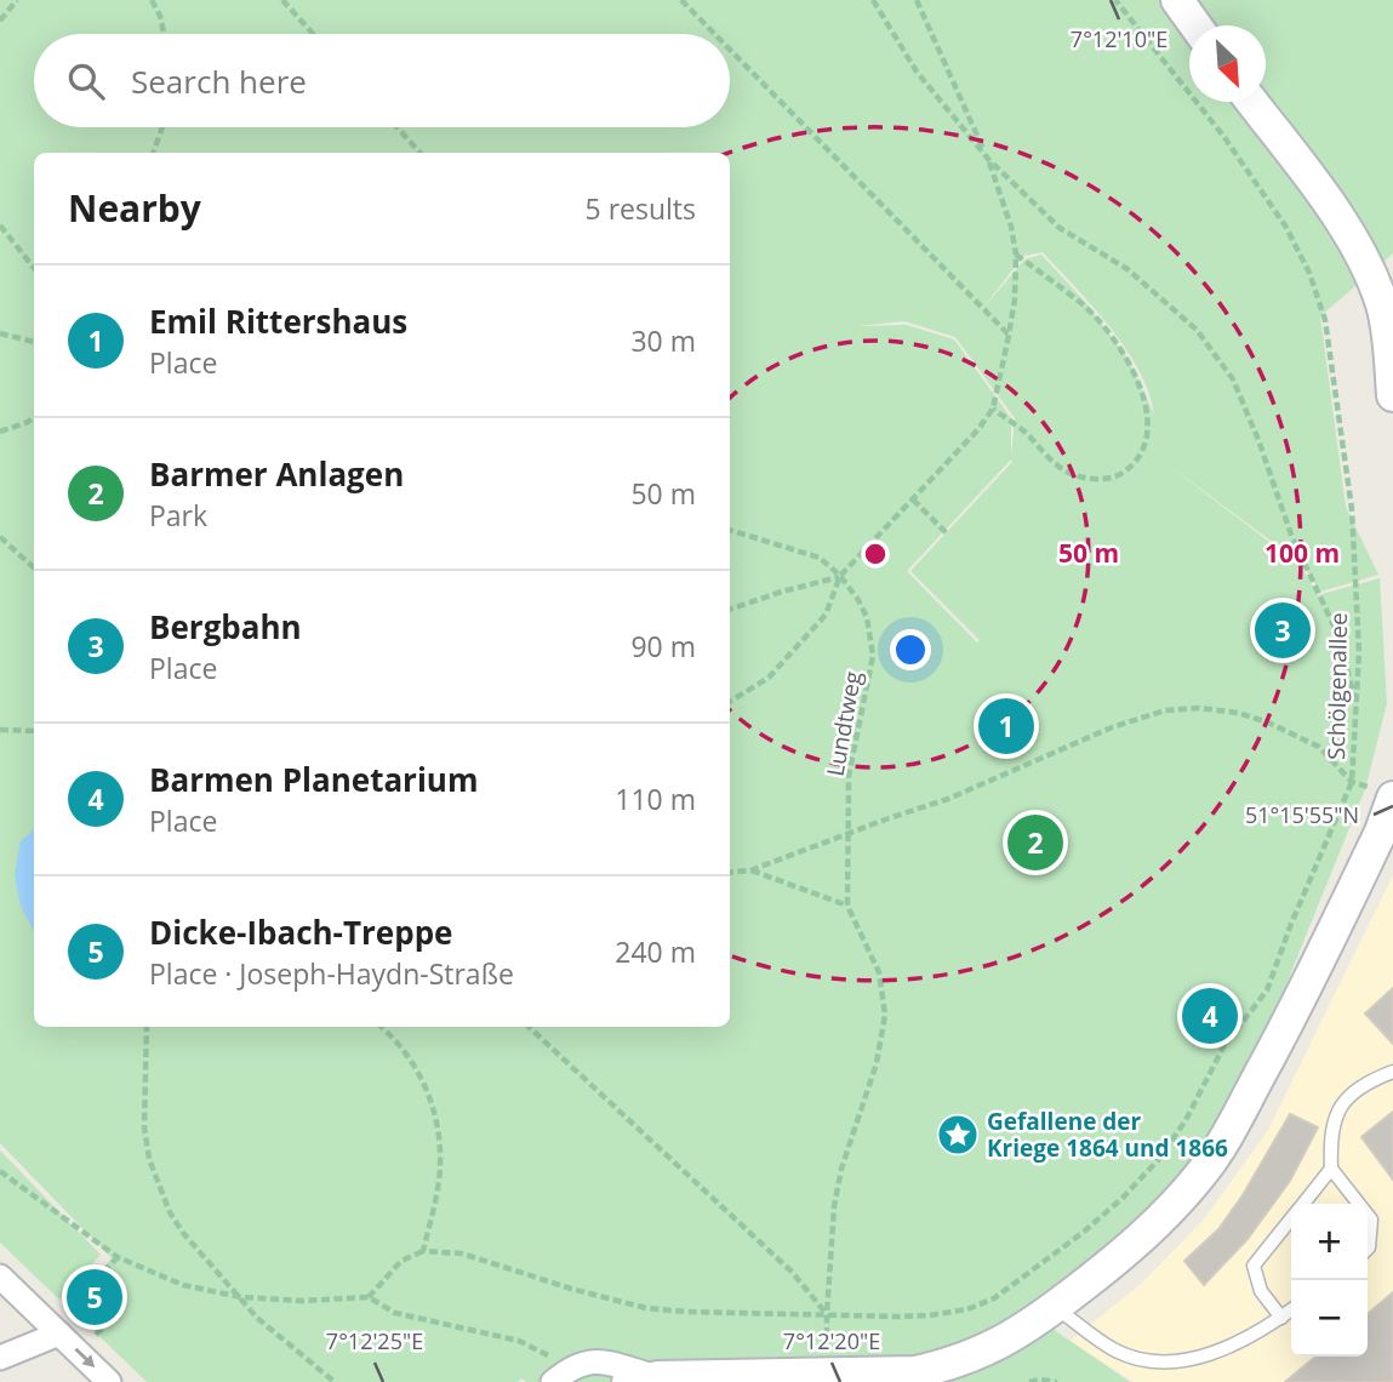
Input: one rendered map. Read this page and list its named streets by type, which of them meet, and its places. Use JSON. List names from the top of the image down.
{
  "streets": {
    "path": ["Schölgenallee", "Lundtweg"]
  },
  "places": {
    "place": ["Gefallene der Kriege 1864 und 1866"]
  },
  "north": "bottom right",
  "page": {
    "search": "Search here",
    "heading": ["Nearby", "5 results"],
    "list": [
      {
        "mark": "1",
        "name": "Emil Rittershaus",
        "note": "Place",
        "value": "30 m"
      },
      {
        "mark": "2",
        "name": "Barmer Anlagen",
        "note": "Park",
        "value": "50 m"
      },
      {
        "mark": "3",
        "name": "Bergbahn",
        "note": "Place",
        "value": "90 m"
      },
      {
        "mark": "4",
        "name": "Barmen Planetarium",
        "note": "Place",
        "value": "110 m"
      },
      {
        "mark": "5",
        "name": "Dicke-Ibach-Treppe",
        "note": "Place · Joseph-Haydn-Straße",
        "value": "240 m"
      }
    ],
    "pins": [
      "3",
      "1",
      "2",
      "4",
      "5"
    ],
    "map_buttons": ["+", "−"]
  },
  "coordinates": [
    "7°12'10\"E",
    "51°15'55\"N",
    "7°12'25\"E",
    "7°12'20\"E"
  ],
  "rings": ["50 m", "100 m"]
}
